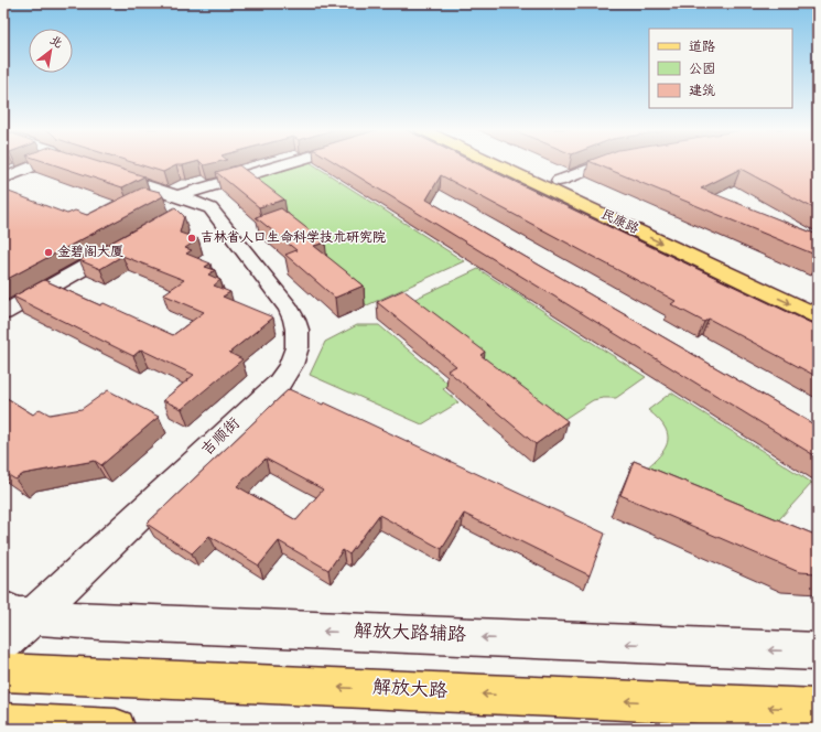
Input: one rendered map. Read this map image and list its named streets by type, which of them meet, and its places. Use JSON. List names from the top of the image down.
{
  "streets": {
    "main road": ["民康路", "解放大路"],
    "street": ["吉顺街", "解放大路辅路"]
  },
  "crossings": [
    ["吉顺街", "解放大路辅路"]
  ],
  "one_way": ["解放大路辅路", "解放大路"],
  "places": ["吉林省人口生命科学技术研究院", "金碧阁大厦"],
  "legend": ["道路", "公园", "建筑"],
  "north": "top right"
}
